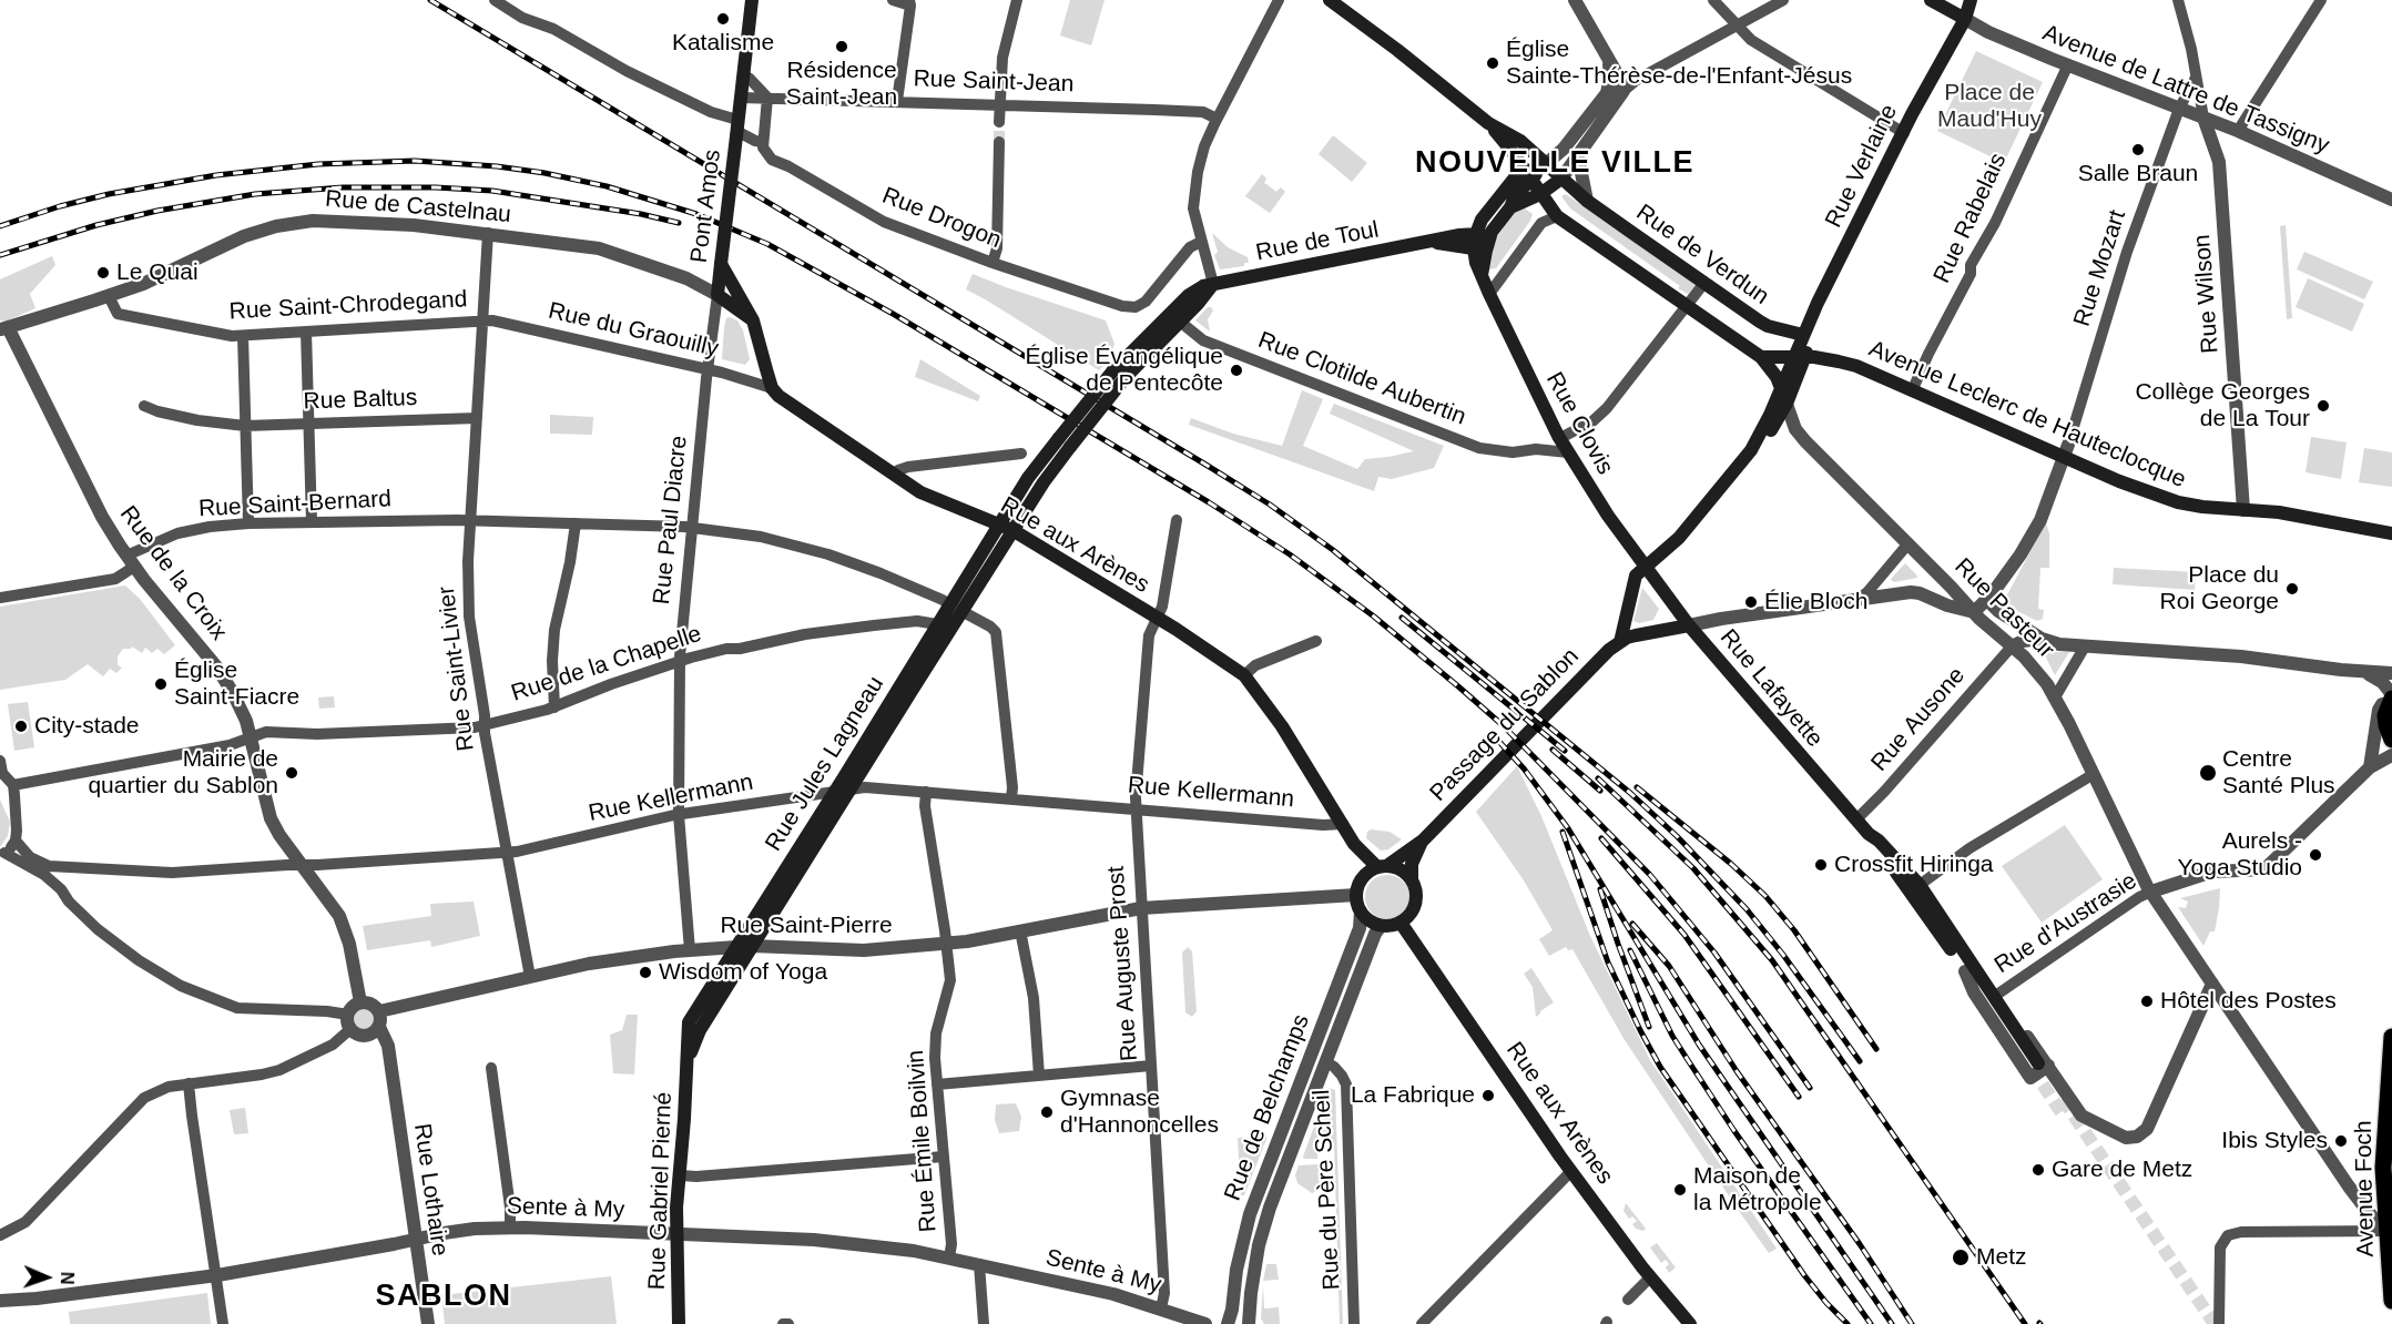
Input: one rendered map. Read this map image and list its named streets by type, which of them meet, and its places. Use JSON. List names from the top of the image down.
{
  "streets": {
    "main road": [
      "Rue Verlaine",
      "Pont Amos",
      "Rue de Toul",
      "Rue de Verdun",
      "Avenue Leclerc de Hauteclocque",
      "Rue Clovis",
      "Rue aux Arènes",
      "Rue Lafayette",
      "Passage du Sablon",
      "Rue Jules Lagneau",
      "Avenue Foch",
      "Rue Gabriel Pierné"
    ],
    "street": [
      "Rue Saint-Jean",
      "Avenue de Lattre de Tassigny",
      "Rue de Castelnau",
      "Rue Drogon",
      "Rue Rabelais",
      "Rue Mozart",
      "Rue Wilson",
      "Rue Saint-Chrodegand",
      "Rue du Graouilly",
      "Rue Clotilde Aubertin",
      "Rue Baltus",
      "Rue Saint-Bernard",
      "Rue Paul Diacre",
      "Rue de la Croix",
      "Rue Pasteur",
      "Rue de la Chapelle",
      "Rue Saint-Livier",
      "Rue Ausone",
      "Rue Kellermann",
      "Rue d'Austrasie",
      "Rue Saint-Pierre",
      "Rue Auguste Prost",
      "Rue de Belchamps",
      "Rue Émile Boilvin",
      "Rue Lothaire",
      "Rue du Père Scheil",
      "Sente à My"
    ]
  },
  "crossings": [
    ["Rue Saint-Jean", "Pont Amos"],
    ["Avenue de Lattre de Tassigny", "Rue Verlaine"],
    ["Avenue de Lattre de Tassigny", "Rue Rabelais"],
    ["Avenue de Lattre de Tassigny", "Rue Mozart"],
    ["Avenue de Lattre de Tassigny", "Rue Wilson"],
    ["Rue Verlaine", "Rue de Verdun"],
    ["Pont Amos", "Rue de Castelnau"],
    ["Pont Amos", "Rue Drogon"],
    ["Pont Amos", "Rue Paul Diacre"],
    ["Rue de Castelnau", "Rue Saint-Chrodegand"],
    ["Rue de Castelnau", "Rue Paul Diacre"],
    ["Rue de Castelnau", "Rue de la Croix"],
    ["Rue de Castelnau", "Rue Saint-Livier"],
    ["Rue Rabelais", "Avenue Leclerc de Hauteclocque"],
    ["Rue de Toul", "Rue Clovis"],
    ["Rue de Verdun", "Rue Clotilde Aubertin"],
    ["Rue de Verdun", "Rue Pasteur"],
    ["Rue Mozart", "Avenue Leclerc de Hauteclocque"],
    ["Rue Wilson", "Avenue Leclerc de Hauteclocque"],
    ["Rue Saint-Chrodegand", "Rue du Graouilly"],
    ["Rue Saint-Chrodegand", "Rue Saint-Livier"],
    ["Rue du Graouilly", "Rue Paul Diacre"],
    ["Rue du Graouilly", "Rue aux Arènes"],
    ["Rue du Graouilly", "Rue Saint-Livier"],
    ["Rue Clotilde Aubertin", "Rue Clovis"],
    ["Rue Baltus", "Rue Saint-Livier"],
    ["Rue Clovis", "Rue Lafayette"],
    ["Rue Saint-Bernard", "Rue Paul Diacre"],
    ["Rue Saint-Bernard", "Rue de la Croix"],
    ["Rue Saint-Bernard", "Rue Saint-Livier"],
    ["Rue Saint-Bernard", "Rue Jules Lagneau"],
    ["Rue Saint-Bernard", "Rue Kellermann"],
    ["Rue Paul Diacre", "Rue de la Chapelle"],
    ["Rue Paul Diacre", "Rue Kellermann"],
    ["Rue Paul Diacre", "Rue Saint-Pierre"],
    ["Rue aux Arènes", "Passage du Sablon"],
    ["Rue aux Arènes", "Rue Kellermann"],
    ["Rue aux Arènes", "Rue Saint-Pierre"],
    ["Rue aux Arènes", "Rue Auguste Prost"],
    ["Rue aux Arènes", "Rue de Belchamps"],
    ["Rue de la Croix", "Rue de la Chapelle"],
    ["Rue de la Croix", "Rue Kellermann"],
    ["Rue de la Croix", "Rue Saint-Pierre"],
    ["Rue de la Croix", "Rue Lothaire"],
    ["Rue Pasteur", "Rue Ausone"],
    ["Rue Pasteur", "Rue d'Austrasie"],
    ["Rue de la Chapelle", "Rue Saint-Livier"],
    ["Rue de la Chapelle", "Rue Jules Lagneau"],
    ["Rue Saint-Livier", "Rue Kellermann"],
    ["Rue Saint-Livier", "Rue Saint-Pierre"],
    ["Rue Lafayette", "Rue Ausone"],
    ["Rue Lafayette", "Passage du Sablon"],
    ["Rue Lafayette", "Rue d'Austrasie"],
    ["Passage du Sablon", "Rue Saint-Pierre"],
    ["Passage du Sablon", "Rue de Belchamps"],
    ["Rue Jules Lagneau", "Rue Kellermann"],
    ["Rue Jules Lagneau", "Rue Saint-Pierre"],
    ["Rue Jules Lagneau", "Rue Gabriel Pierné"],
    ["Rue Kellermann", "Rue Auguste Prost"],
    ["Rue Kellermann", "Rue Émile Boilvin"],
    ["Rue Saint-Pierre", "Rue Auguste Prost"],
    ["Rue Saint-Pierre", "Rue de Belchamps"],
    ["Rue Saint-Pierre", "Rue Émile Boilvin"],
    ["Rue Saint-Pierre", "Rue Lothaire"],
    ["Rue Saint-Pierre", "Rue Gabriel Pierné"],
    ["Rue Auguste Prost", "Sente à My"],
    ["Rue de Belchamps", "Rue du Père Scheil"],
    ["Rue Émile Boilvin", "Sente à My"],
    ["Rue Lothaire", "Sente à My"],
    ["Rue Gabriel Pierné", "Sente à My"]
  ],
  "districts": ["NOUVELLE VILLE", "SABLON"],
  "parks": ["Place de Maud'Huy"],
  "places": [
    "Katalisme",
    "Résidence Saint-Jean",
    "Église Sainte-Thérèse-de-l'Enfant-Jésus",
    "Salle Braun",
    "Le Quai",
    "Église Évangélique de Pentecôte",
    "Collège Georges de La Tour",
    "Place du Roi George",
    "Élie Bloch",
    "Église Saint-Fiacre",
    "City-stade",
    "Mairie de quartier du Sablon",
    "Centre Santé Plus",
    "Aurels - Yoga Studio",
    "Crossfit Hiringa",
    "Wisdom of Yoga",
    "Hôtel des Postes",
    "La Fabrique",
    "Gymnase d'Hannoncelles",
    "Ibis Styles",
    "Gare de Metz",
    "Maison de la Métropole",
    "Metz"
  ],
  "north": "right"
}
